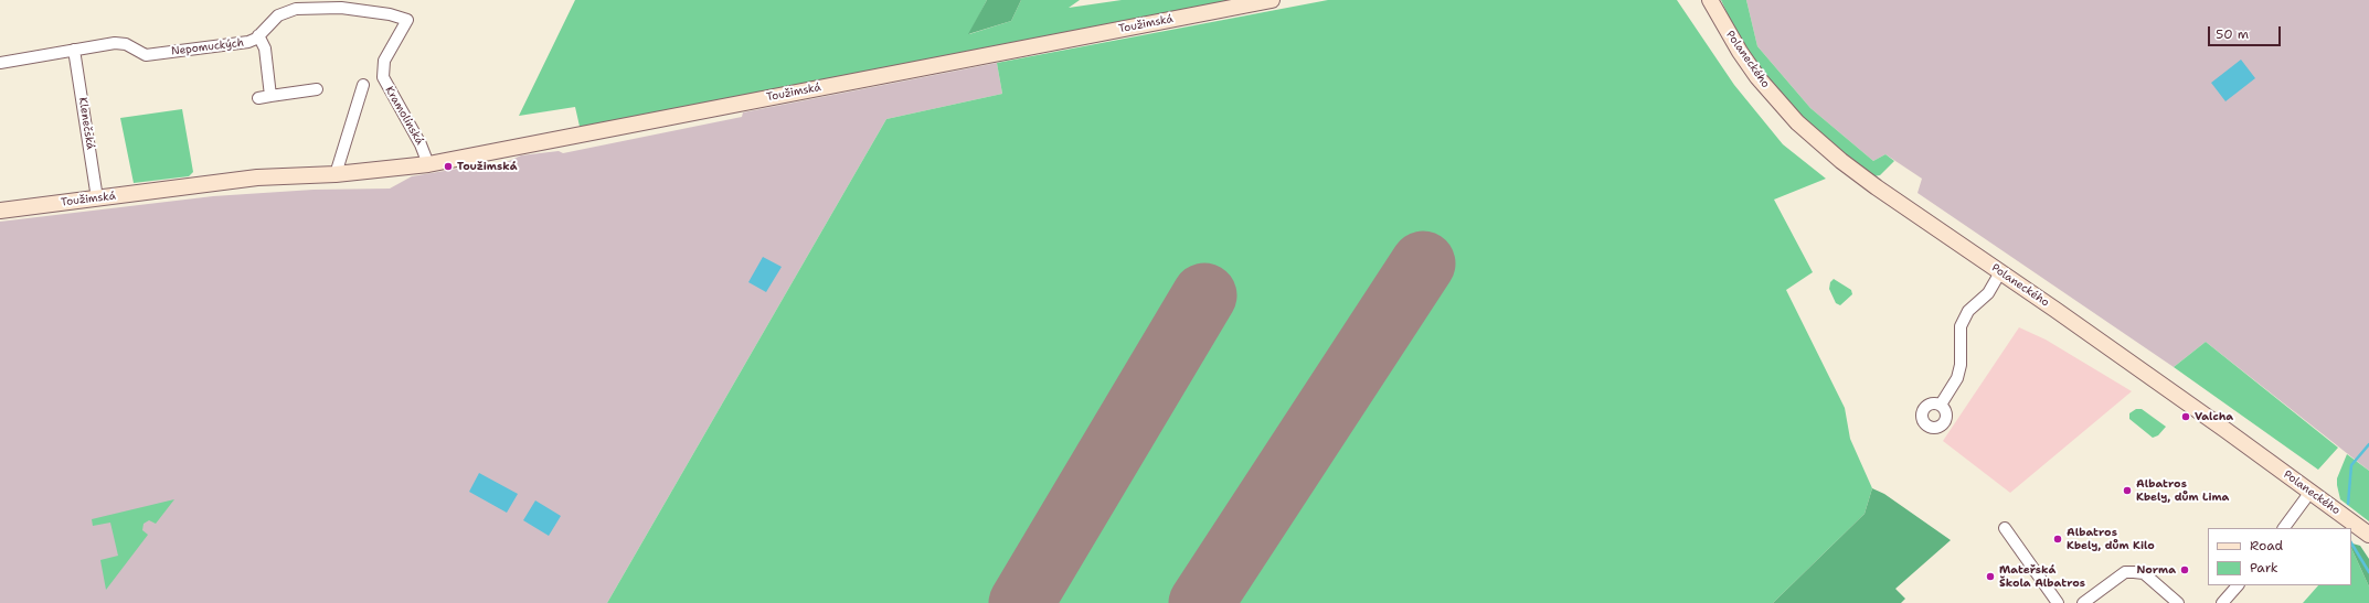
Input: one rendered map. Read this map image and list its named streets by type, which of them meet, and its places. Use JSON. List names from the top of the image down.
{
  "streets": {
    "street": [
      "Toužimská",
      "Nepomuckých",
      "Polaneckého",
      "Kramolínská",
      "Klenečská"
    ]
  },
  "crossings": [
    ["Toužimská", "Kramolínská"],
    ["Toužimská", "Klenečská"],
    ["Nepomuckých", "Kramolínská"],
    ["Nepomuckých", "Klenečská"]
  ],
  "places": [
    "Toužimská",
    "Valcha",
    "Albatros Kbely, dům Lima",
    "Albatros Kbely, dům Kilo",
    "Norma",
    "Mateřská Škola Albatros"
  ],
  "legend": ["Road", "Park"],
  "scale_bar": "50 m"
}
